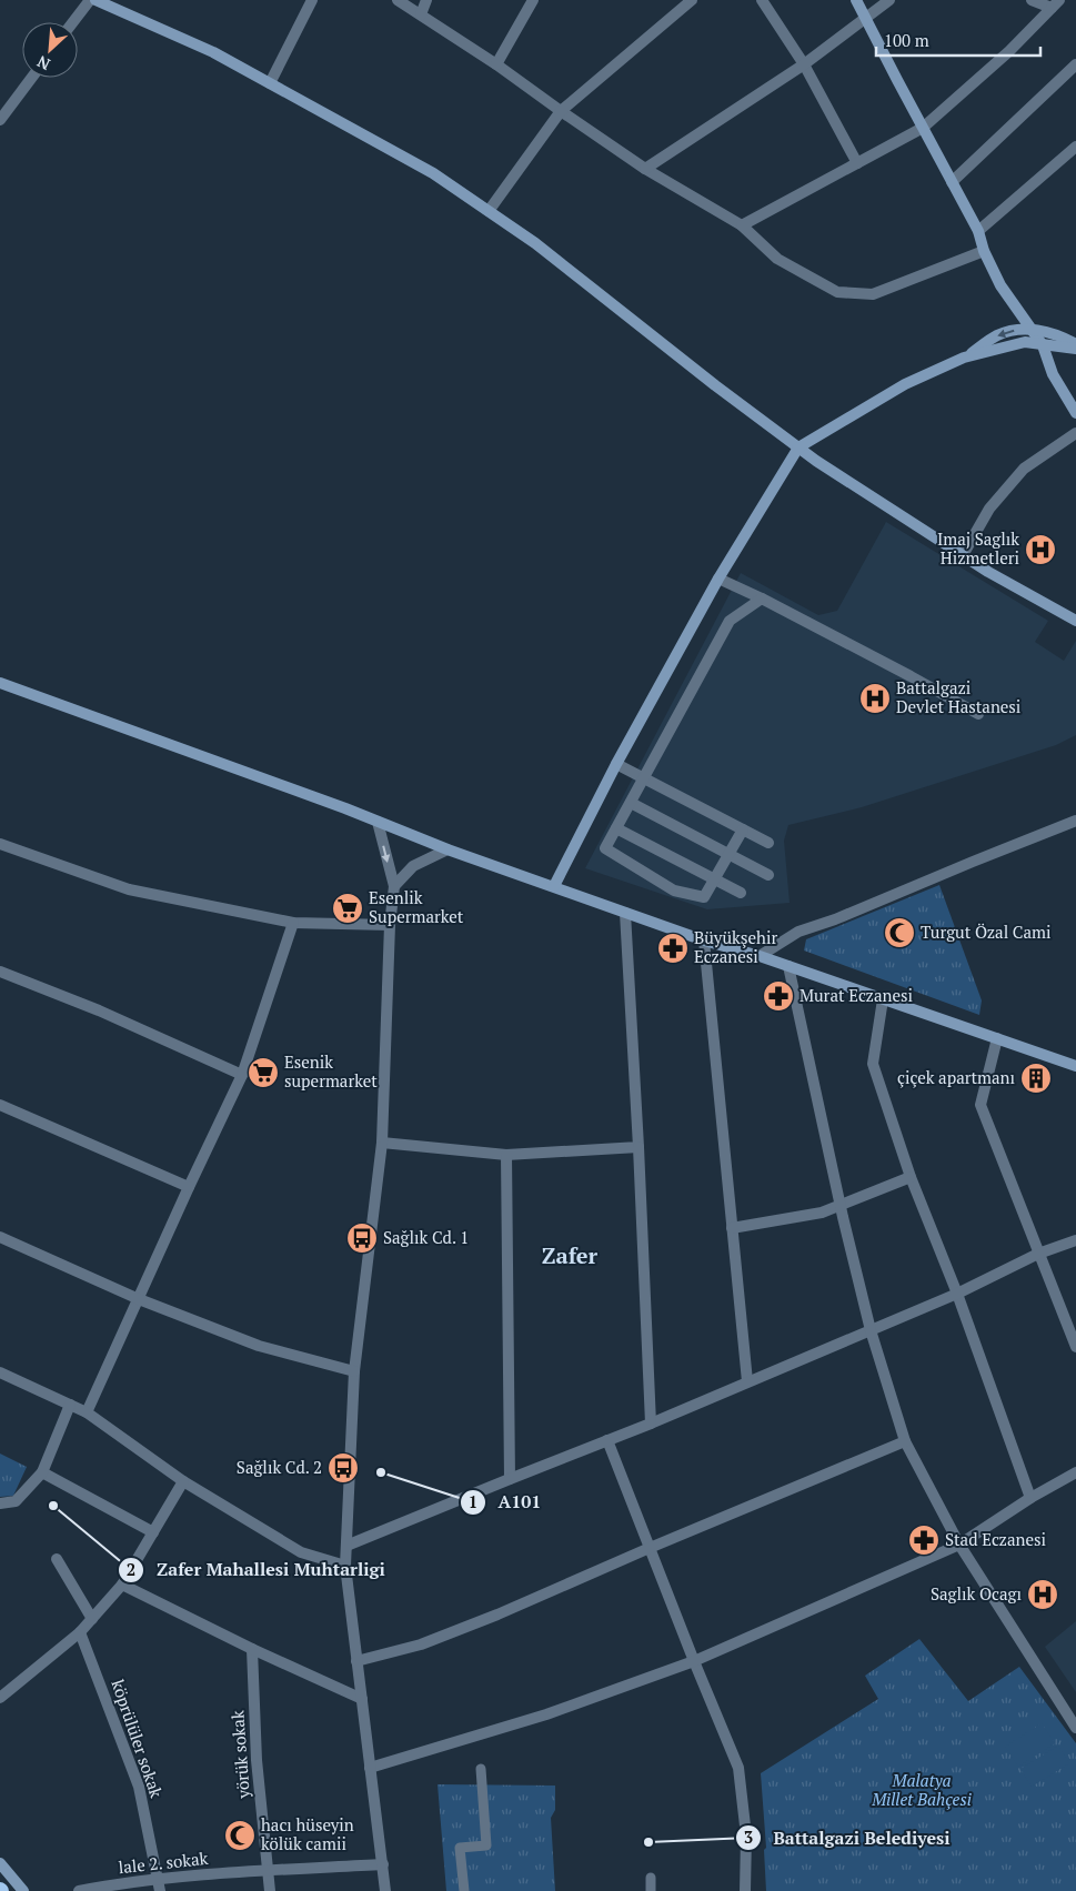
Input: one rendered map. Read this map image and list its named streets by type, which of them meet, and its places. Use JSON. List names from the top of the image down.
{
  "streets": {
    "street": ["köprülüler sokak", "yörük sokak", "lale 2. sokak"]
  },
  "crossings": [
    ["köprülüler sokak", "lale 2. sokak"],
    ["yörük sokak", "lale 2. sokak"]
  ],
  "districts": ["Zafer"],
  "parks": ["Malatya Millet Bahçesi"],
  "places": {
    "hospital": ["Imaj Saglık Hizmetleri", "Battalgazi Devlet Hastanesi", "Saglık Ocagı"],
    "supermarket": ["Esenlik Supermarket", "Esenik supermarket"],
    "mosque": ["Turgut Özal Cami", "hacı hüseyin kölük camii"],
    "pharmacy": ["Büyükşehir Eczanesi", "Murat Eczanesi", "Stad Eczanesi"],
    "building": ["çiçek apartmanı"],
    "bus stop": ["Sağlık Cd. 1", "Sağlık Cd. 2"],
    "other": ["A101", "Zafer Mahallesi Muhtarligi", "Battalgazi Belediyesi"]
  },
  "scale_bar": "100 m",
  "north": "bottom left"
}
